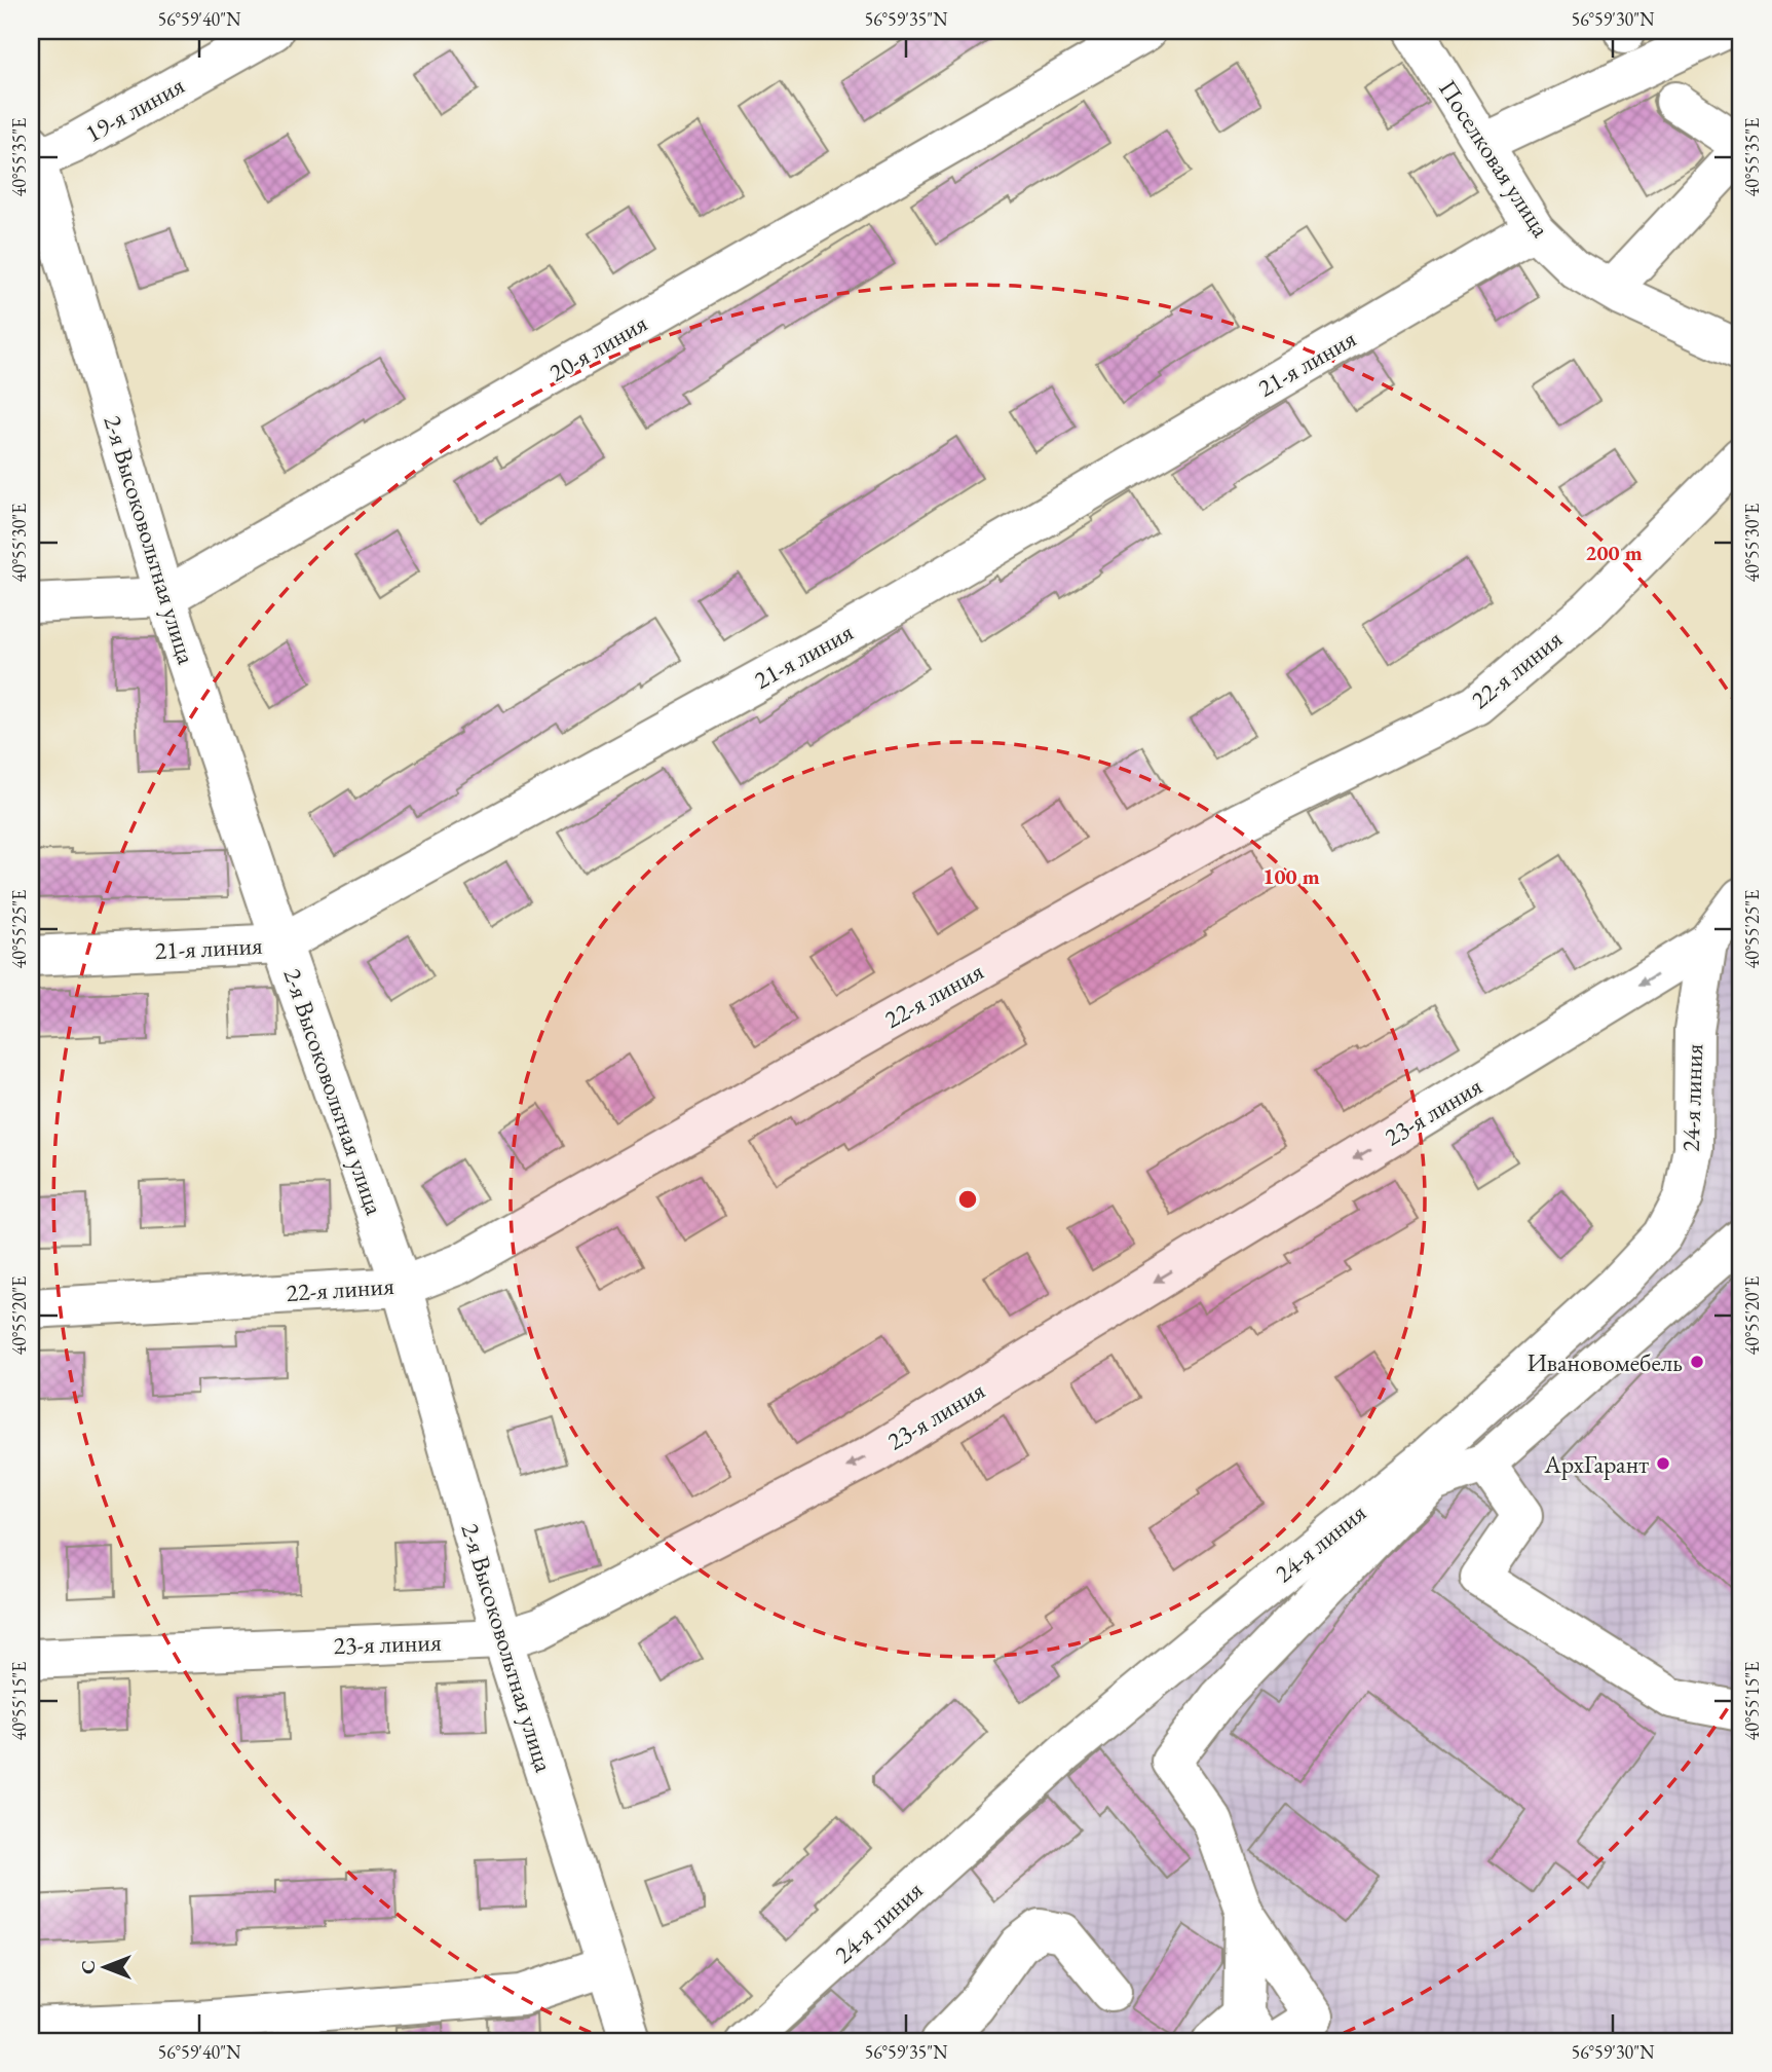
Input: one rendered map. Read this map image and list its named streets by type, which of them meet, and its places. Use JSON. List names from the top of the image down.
{
  "streets": {
    "street": [
      "19-я линия",
      "Поселковая улица",
      "20-я линия",
      "21-я линия",
      "2-я Высоковольтная улица",
      "22-я линия",
      "24-я линия",
      "23-я линия"
    ]
  },
  "crossings": [
    ["19-я линия", "2-я Высоковольтная улица"],
    ["Поселковая улица", "21-я линия"],
    ["20-я линия", "2-я Высоковольтная улица"],
    ["21-я линия", "2-я Высоковольтная улица"],
    ["2-я Высоковольтная улица", "22-я линия"],
    ["2-я Высоковольтная улица", "23-я линия"],
    ["24-я линия", "23-я линия"]
  ],
  "one_way": ["23-я линия"],
  "places": ["Ивановомебель", "АрхГарант"],
  "north": "left",
  "coordinates": [
    "56°59'40\"N",
    "56°59'35\"N",
    "56°59'30\"N",
    "40°55'35\"E",
    "40°55'30\"E",
    "40°55'25\"E",
    "40°55'20\"E",
    "40°55'15\"E"
  ],
  "rings": ["200 m", "100 m"]
}
